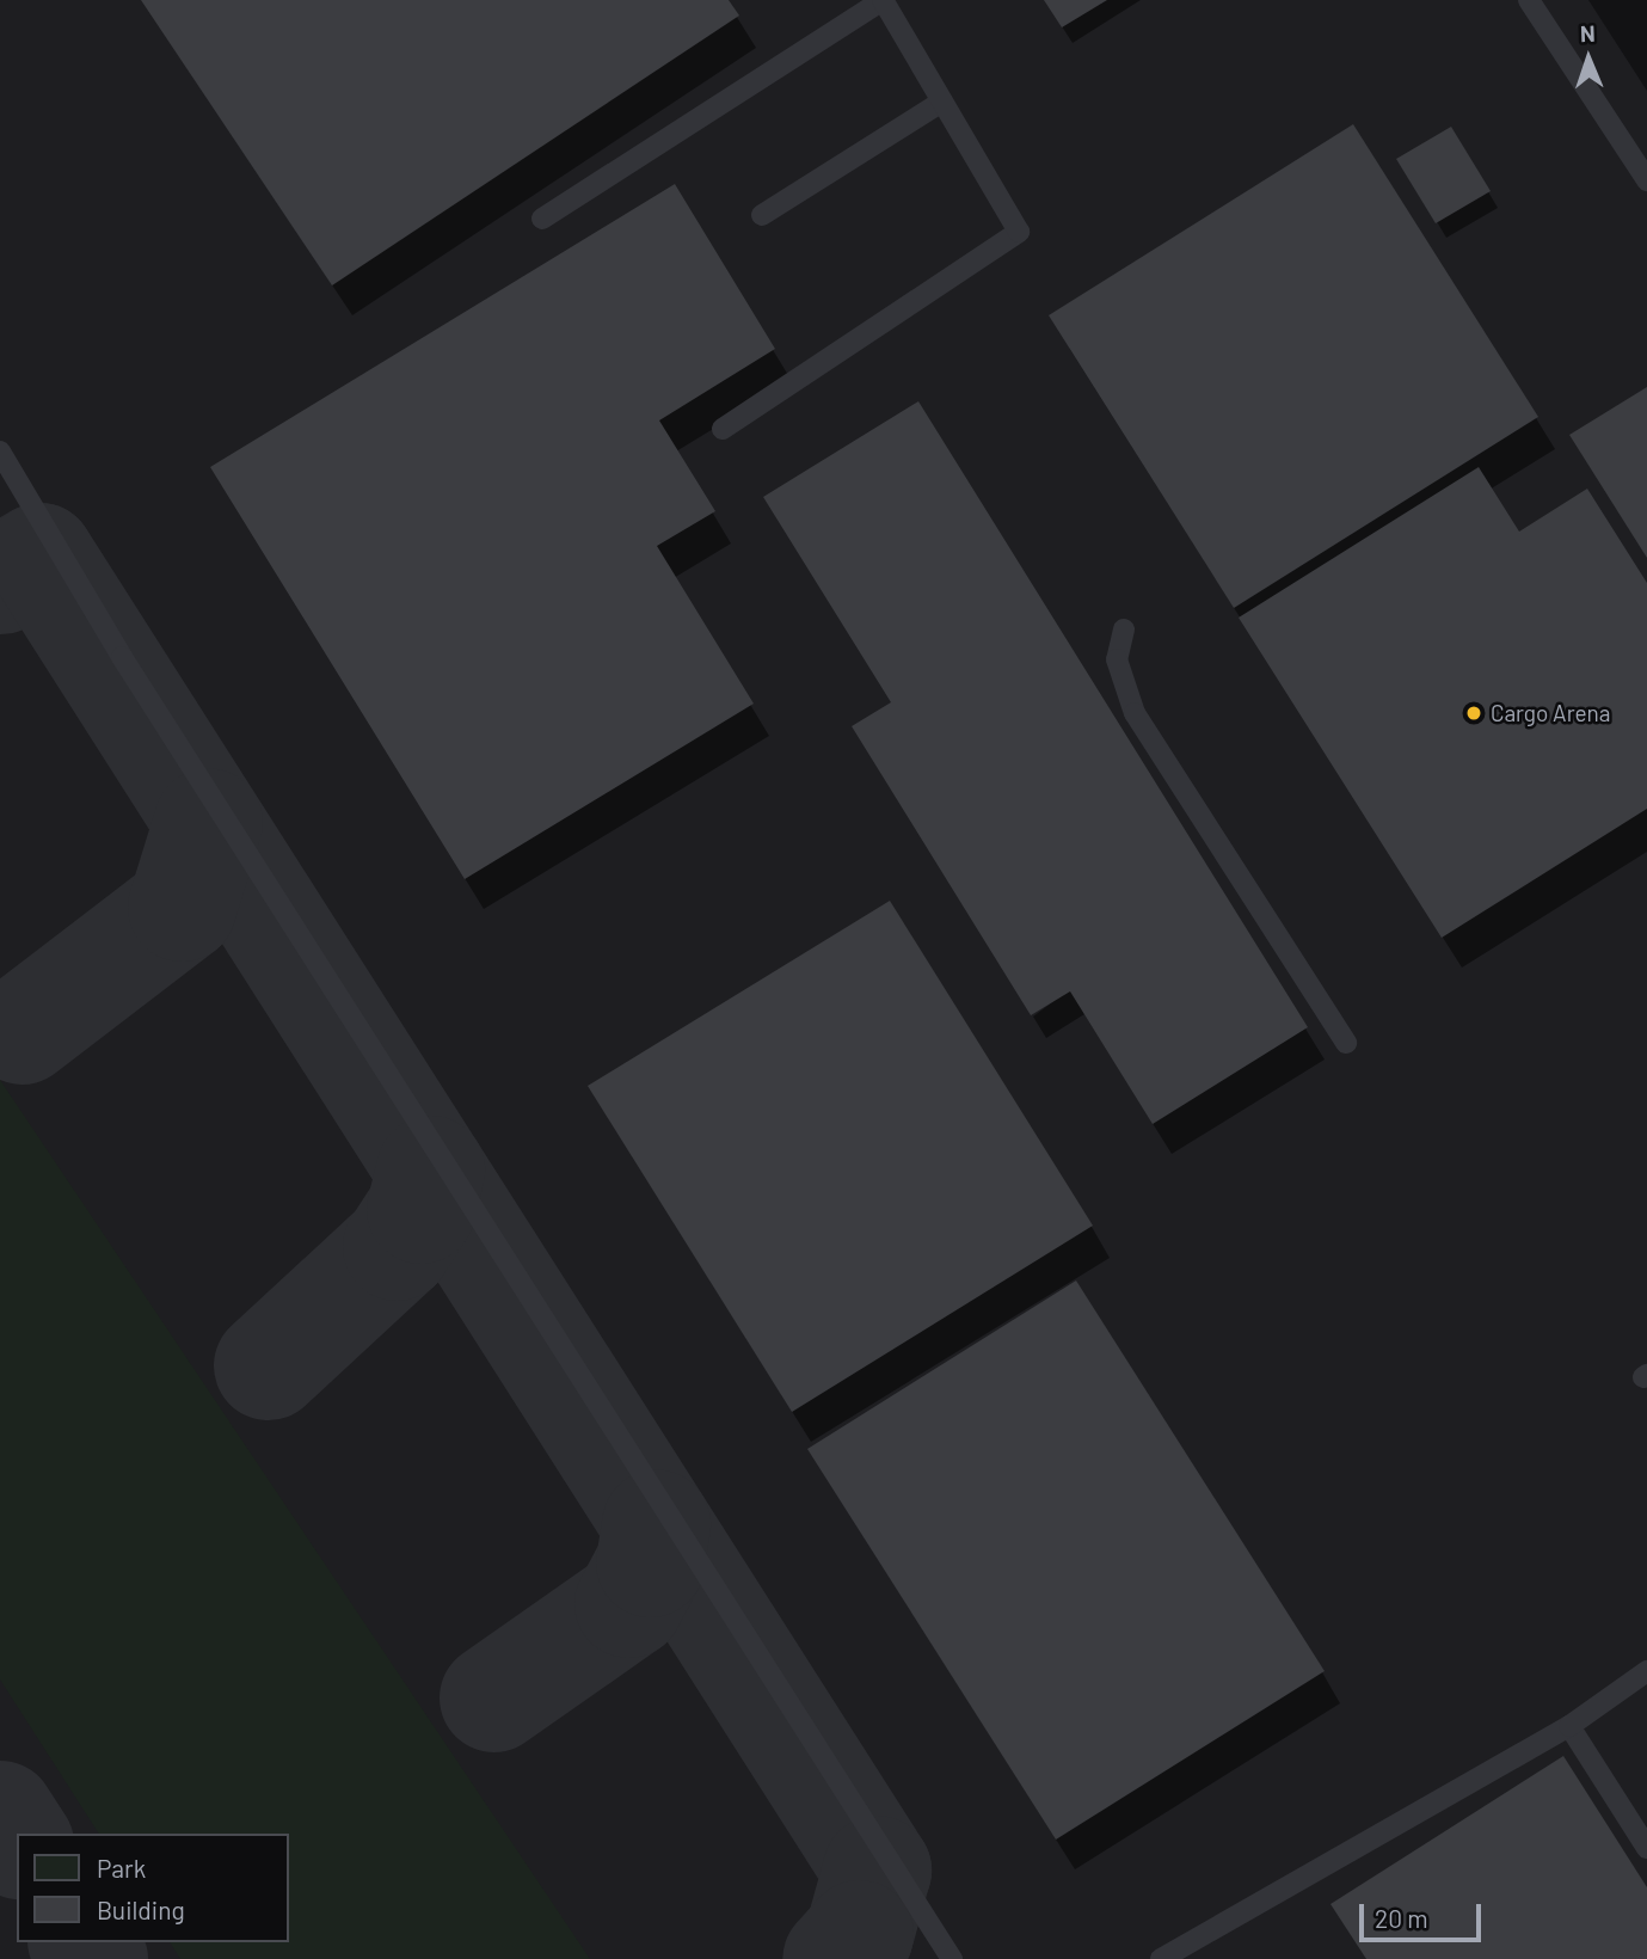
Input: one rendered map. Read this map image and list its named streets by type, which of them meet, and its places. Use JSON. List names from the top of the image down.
{
  "places": ["Cargo Arena"],
  "legend": ["Park", "Building"],
  "scale_bar": "20 m",
  "north": "top"
}
